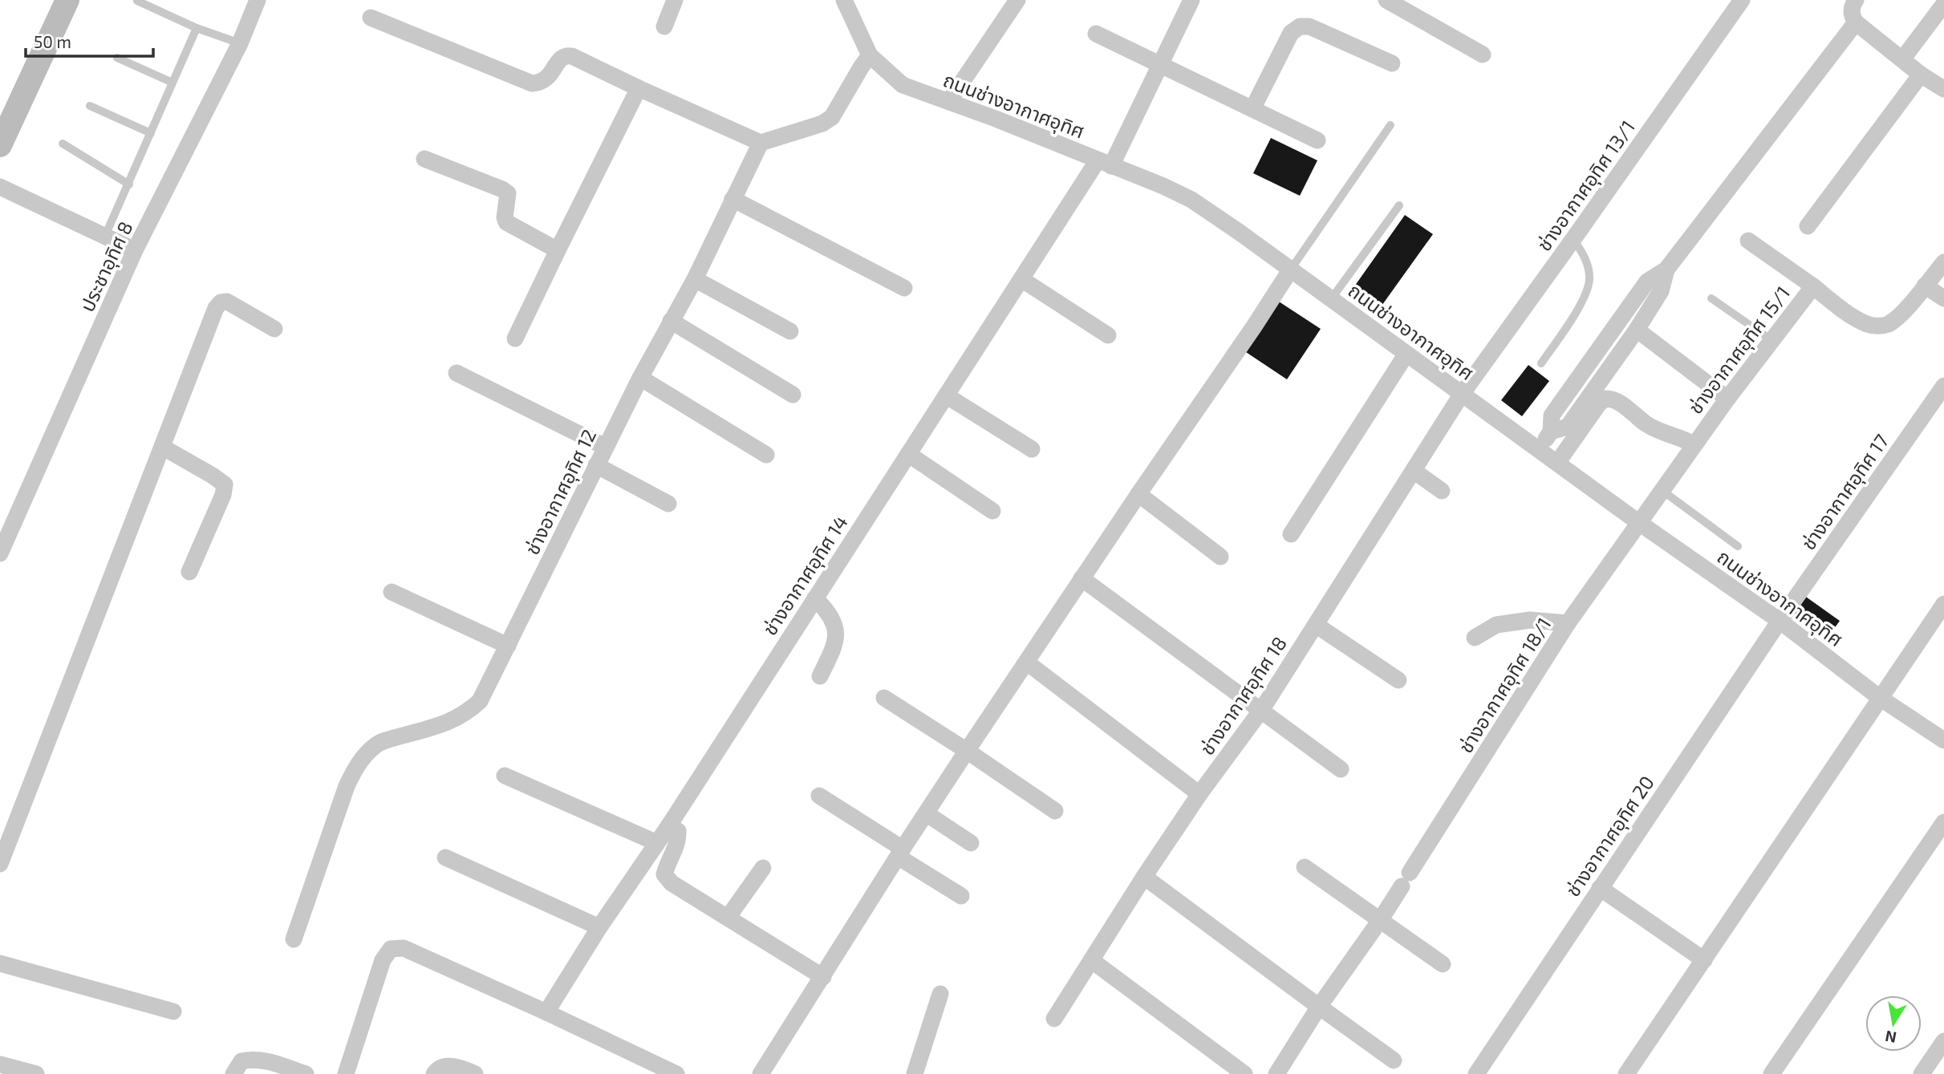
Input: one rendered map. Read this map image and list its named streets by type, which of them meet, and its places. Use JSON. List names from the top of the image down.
{
  "streets": {
    "street": [
      "ถนนช่างอากาศอุทิศ",
      "ช่างอากาศอุทิศ 13/1",
      "ประชาอุทิศ 8",
      "ช่างอากาศอุทิศ 15/1",
      "ช่างอากาศอุทิศ 12",
      "ช่างอากาศอุทิศ 17",
      "ช่างอากาศอุทิศ 14",
      "ช่างอากาศอุทิศ 18/1",
      "ช่างอากาศอุทิศ 18",
      "ช่างอากาศอุทิศ 20"
    ]
  },
  "crossings": [
    ["ถนนช่างอากาศอุทิศ", "ช่างอากาศอุทิศ 13/1"],
    ["ถนนช่างอากาศอุทิศ", "ช่างอากาศอุทิศ 15/1"],
    ["ถนนช่างอากาศอุทิศ", "ช่างอากาศอุทิศ 17"],
    ["ถนนช่างอากาศอุทิศ", "ช่างอากาศอุทิศ 14"],
    ["ถนนช่างอากาศอุทิศ", "ช่างอากาศอุทิศ 18/1"],
    ["ถนนช่างอากาศอุทิศ", "ช่างอากาศอุทิศ 18"],
    ["ถนนช่างอากาศอุทิศ", "ช่างอากาศอุทิศ 20"],
    ["ช่างอากาศอุทิศ 13/1", "ช่างอากาศอุทิศ 18"],
    ["ช่างอากาศอุทิศ 15/1", "ช่างอากาศอุทิศ 18/1"],
    ["ช่างอากาศอุทิศ 17", "ช่างอากาศอุทิศ 20"]
  ],
  "scale_bar": "50 m",
  "north": "bottom"
}
